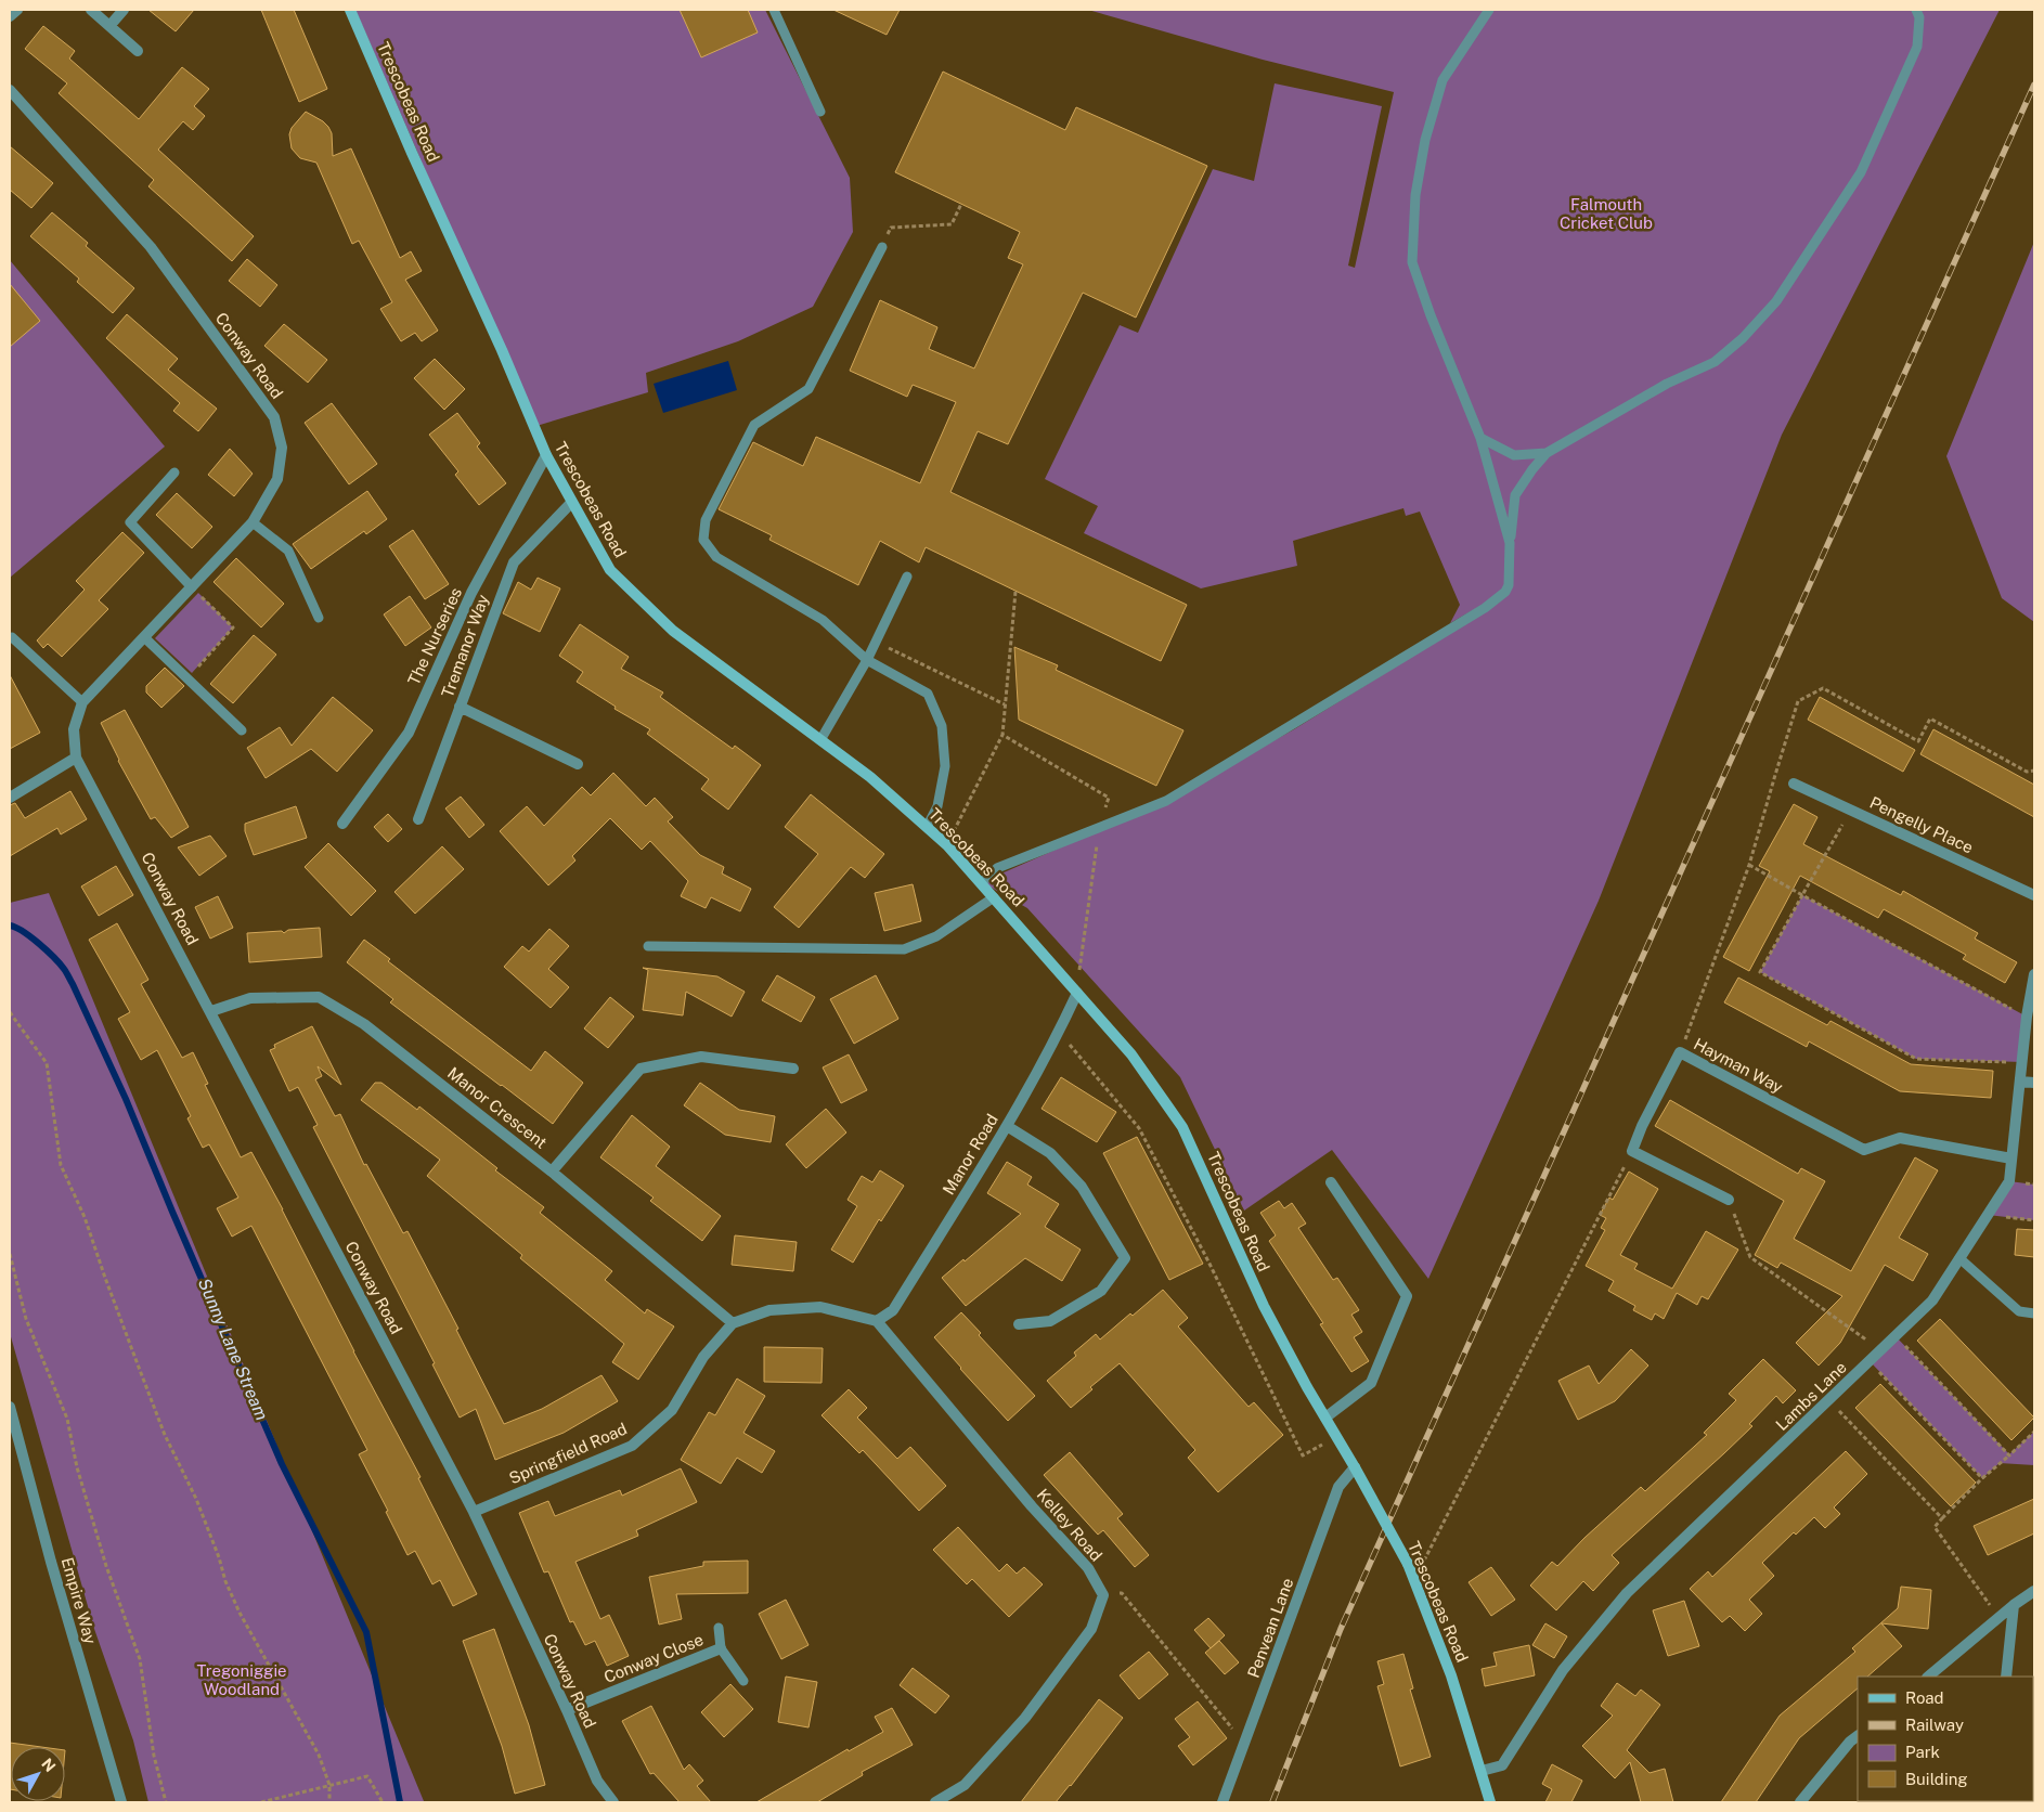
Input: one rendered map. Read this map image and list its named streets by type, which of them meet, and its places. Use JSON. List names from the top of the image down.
{
  "streets": {
    "street": [
      "Trescobeas Road",
      "Conway Road",
      "The Nurseries",
      "Tremanor Way",
      "Pengelly Place",
      "Hayman Way",
      "Manor Crescent",
      "Manor Road",
      "Lambs Lane",
      "Springfield Road",
      "Kelley Road",
      "Empire Way",
      "Penvean Lane",
      "Conway Close"
    ]
  },
  "crossings": [
    ["Trescobeas Road", "The Nurseries"],
    ["Trescobeas Road", "Tremanor Way"],
    ["Trescobeas Road", "Manor Road"],
    ["Trescobeas Road", "Lambs Lane"],
    ["Trescobeas Road", "Penvean Lane"],
    ["Conway Road", "Manor Crescent"],
    ["Conway Road", "Springfield Road"],
    ["Conway Road", "Conway Close"],
    ["Hayman Way", "Lambs Lane"],
    ["Manor Crescent", "Springfield Road"],
    ["Manor Road", "Springfield Road"],
    ["Manor Road", "Kelley Road"],
    ["Springfield Road", "Kelley Road"]
  ],
  "water": ["Sunny Lane Stream"],
  "parks": ["Falmouth Cricket Club", "Tregoniggie Woodland"],
  "legend": [
    "Road",
    "Railway",
    "Park",
    "Building"
  ],
  "north": "top right"
}
